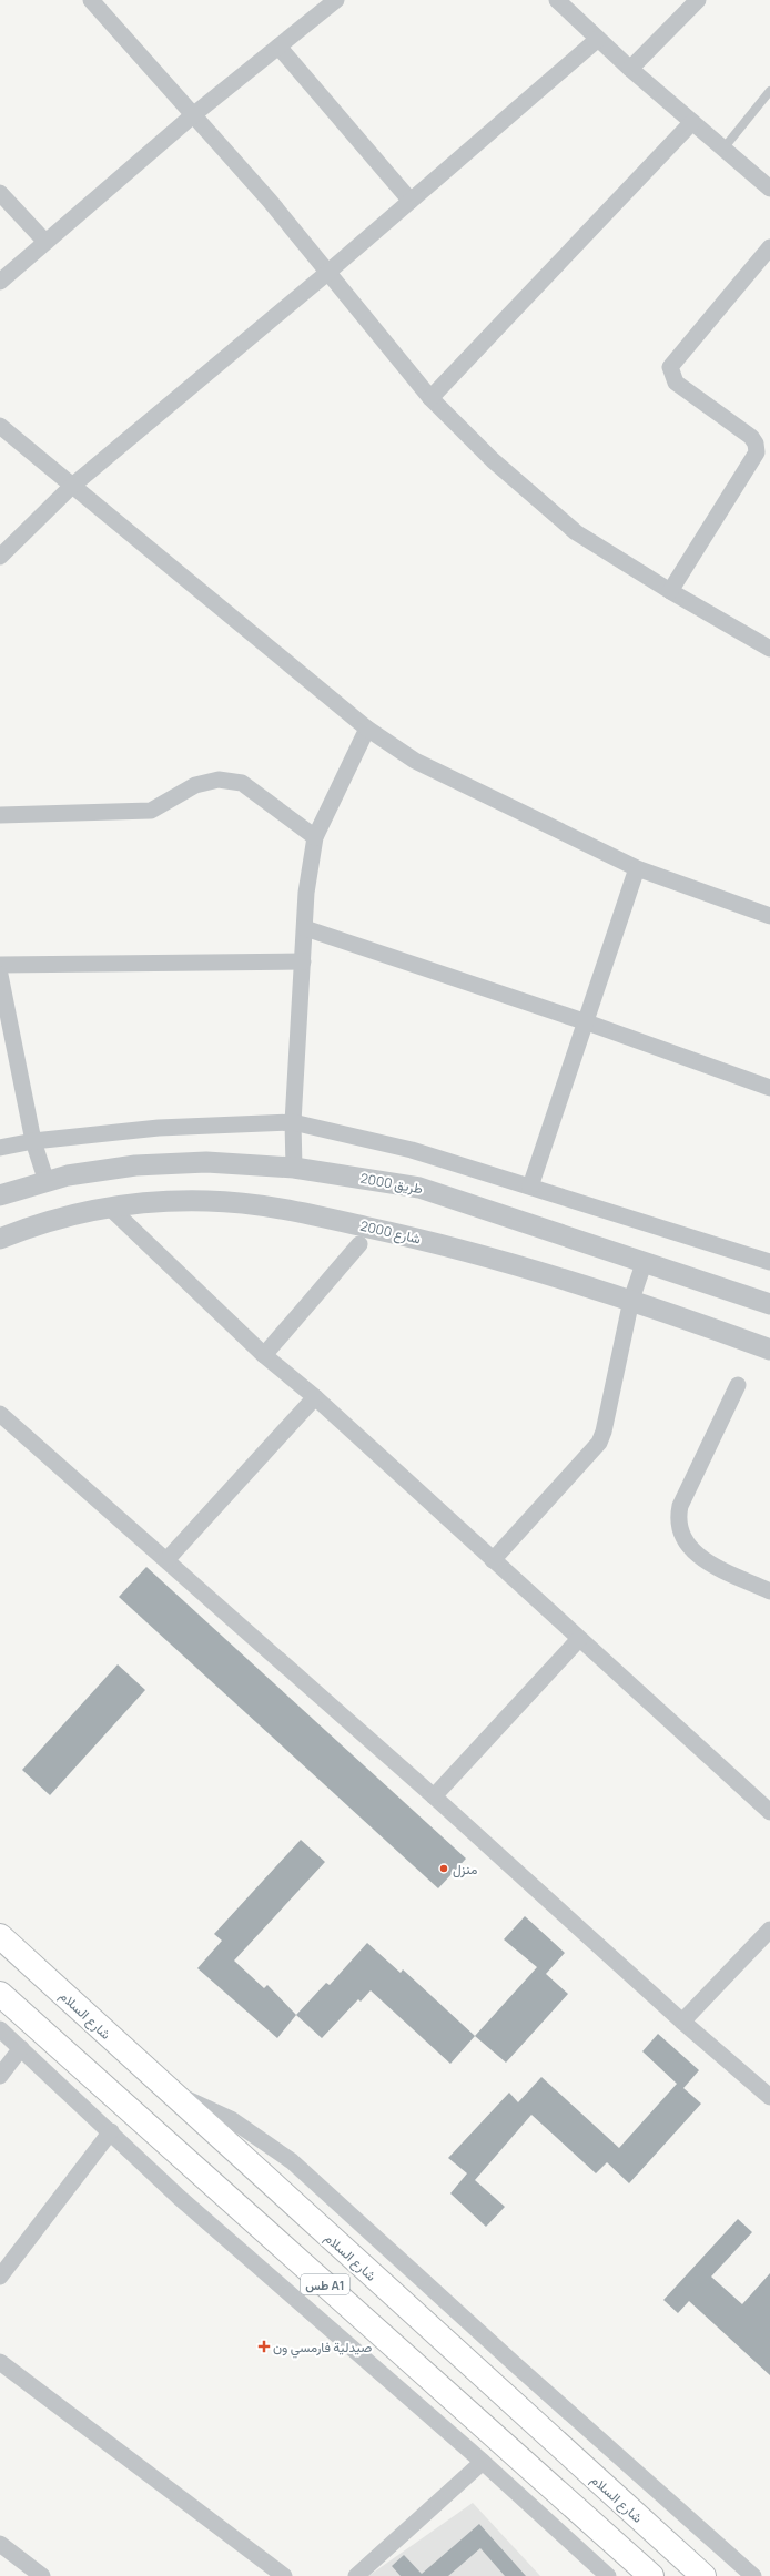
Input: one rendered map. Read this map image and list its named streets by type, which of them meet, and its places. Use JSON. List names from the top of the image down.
{
  "streets": {
    "highway": ["شارع السلام", "طس A1"],
    "street": ["طريق 2000", "شارع 2000"]
  },
  "places": {
    "other": ["منزل"],
    "health": ["صيدلية فارمسي ون"]
  }
}
